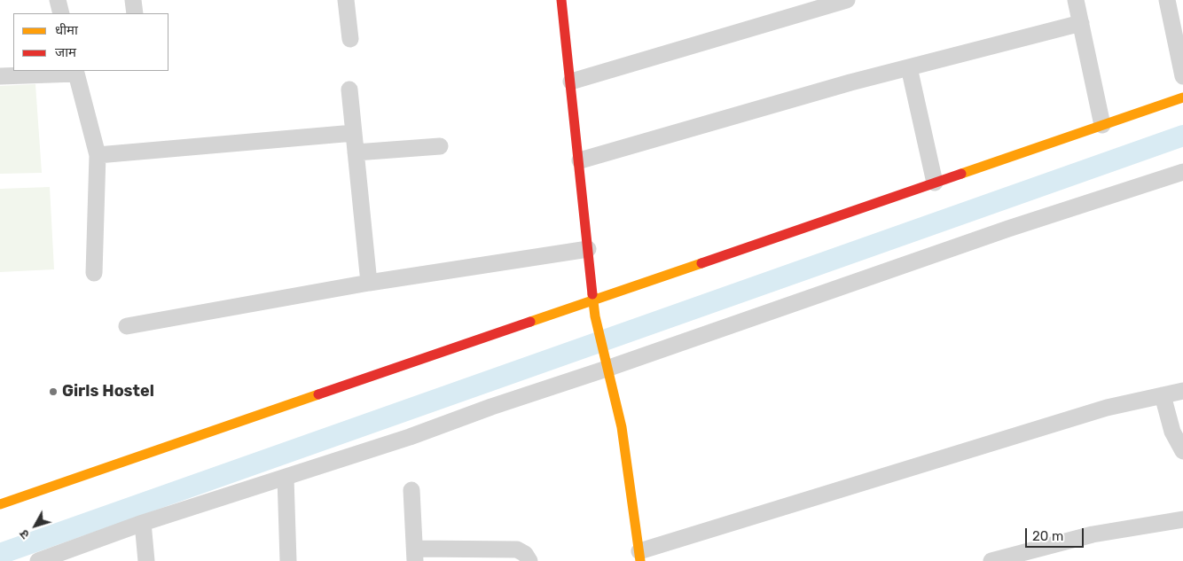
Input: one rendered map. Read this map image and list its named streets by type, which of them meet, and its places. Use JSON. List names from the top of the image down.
{
  "places": ["Girls Hostel"],
  "legend": ["धीमा", "जाम"],
  "scale_bar": "20 m",
  "north": "bottom left"
}
